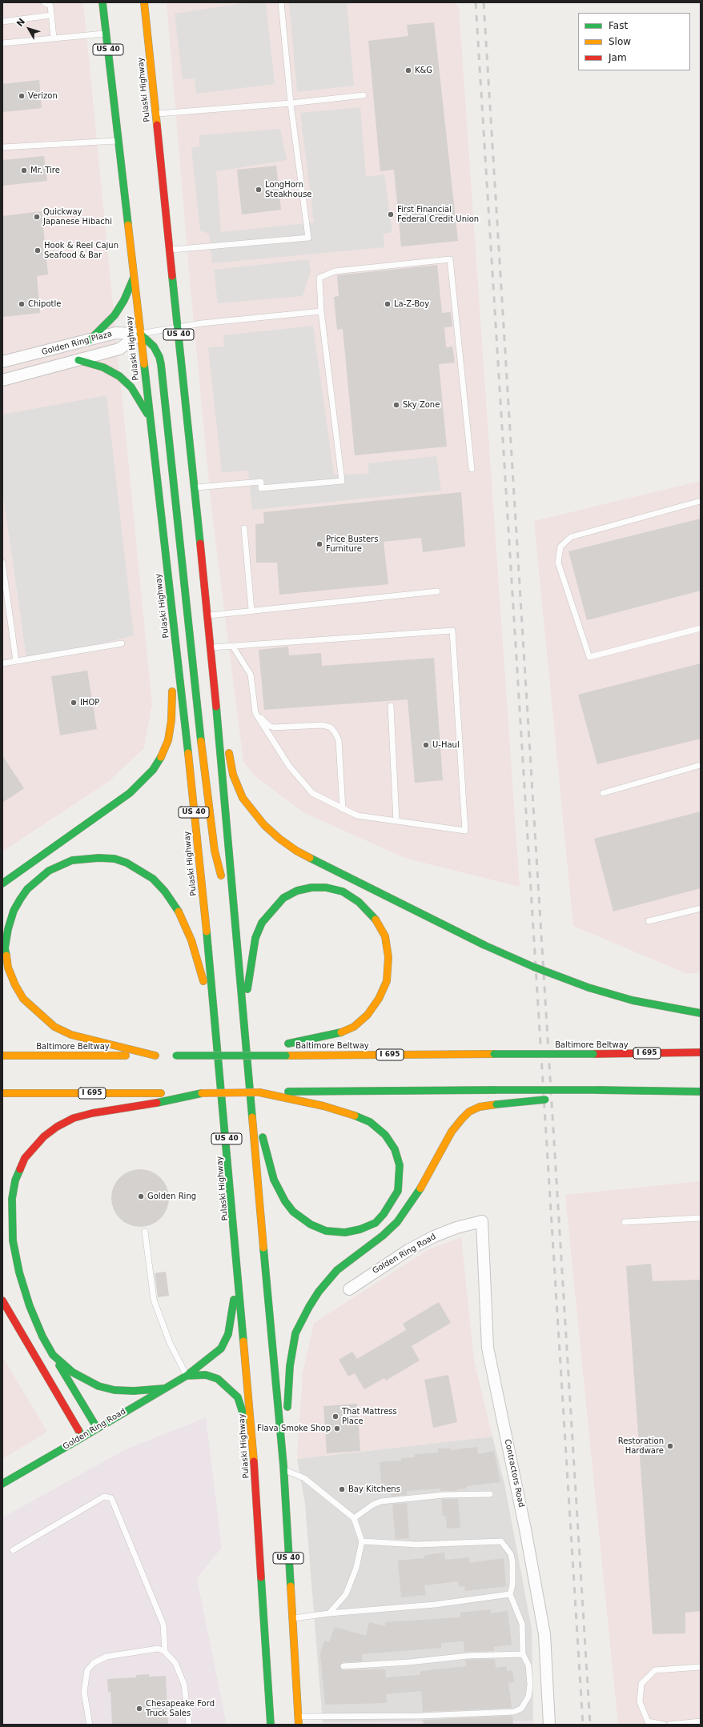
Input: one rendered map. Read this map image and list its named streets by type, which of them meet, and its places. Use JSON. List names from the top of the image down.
{
  "streets": {
    "main road": [
      "US 40",
      "Pulaski Highway",
      "Baltimore Beltway",
      "I 695",
      "Golden Ring Road"
    ],
    "street": ["Golden Ring Plaza", "Contractors Road"]
  },
  "crossings": [
    ["Pulaski Highway", "Golden Ring Plaza"],
    ["Pulaski Highway", "Golden Ring Road"],
    ["Golden Ring Road", "Contractors Road"]
  ],
  "places": [
    "K&G",
    "Verizon",
    "Mr. Tire",
    "LongHorn Steakhouse",
    "First Financial Federal Credit Union",
    "Quickway Japanese Hibachi",
    "Hook & Reel Cajun Seafood & Bar",
    "Chipotle",
    "La-Z-Boy",
    "Sky Zone",
    "Price Busters Furniture",
    "IHOP",
    "U-Haul",
    "Golden Ring",
    "That Mattress Place",
    "Flava Smoke Shop",
    "Restoration Hardware",
    "Bay Kitchens",
    "Chesapeake Ford Truck Sales"
  ],
  "legend": ["Fast", "Slow", "Jam"],
  "north": "top left"
}
